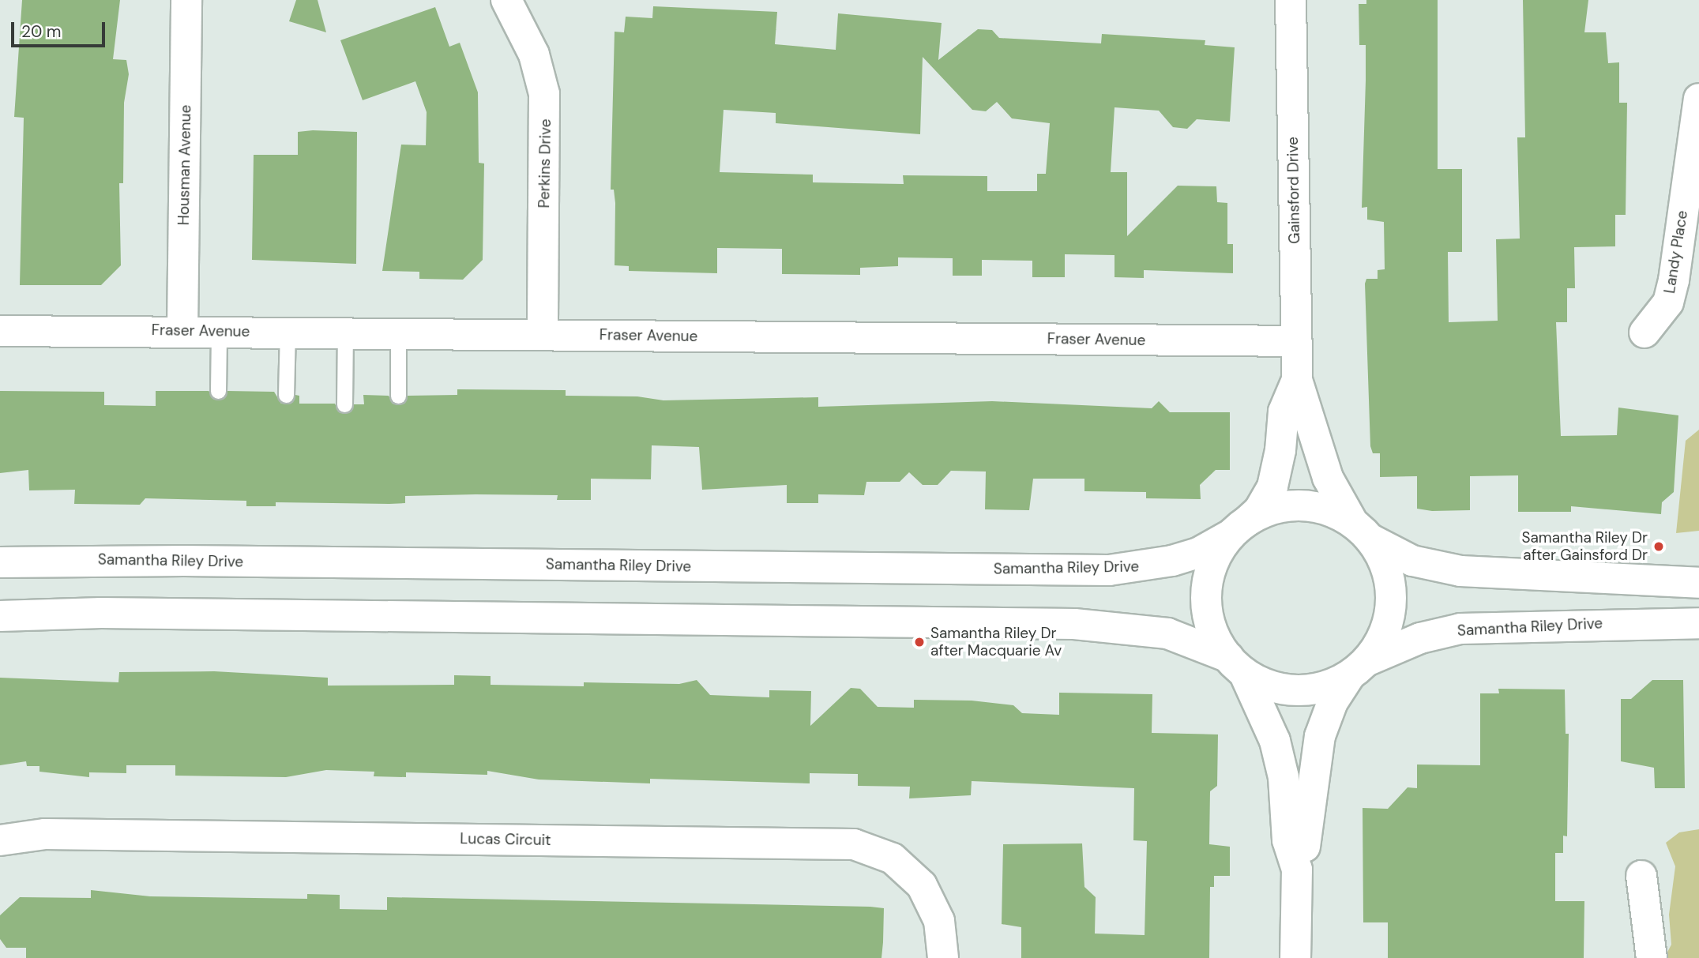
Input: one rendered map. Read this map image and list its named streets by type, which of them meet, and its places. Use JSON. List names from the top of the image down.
{
  "streets": {
    "street": [
      "Perkins Drive",
      "Housman Avenue",
      "Gainsford Drive",
      "Landy Place",
      "Fraser Avenue",
      "Samantha Riley Drive",
      "Lucas Circuit"
    ]
  },
  "crossings": [
    ["Perkins Drive", "Fraser Avenue"],
    ["Housman Avenue", "Fraser Avenue"],
    ["Gainsford Drive", "Fraser Avenue"],
    ["Gainsford Drive", "Samantha Riley Drive"]
  ],
  "places": ["Samantha Riley Dr after Gainsford Dr", "Samantha Riley Dr after Macquarie Av"],
  "scale_bar": "20 m"
}
